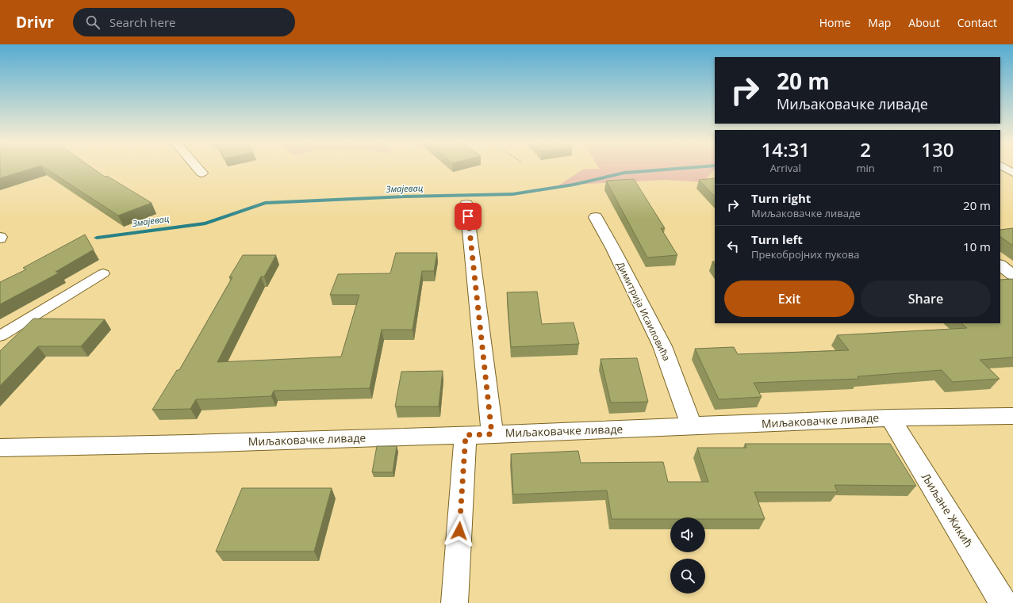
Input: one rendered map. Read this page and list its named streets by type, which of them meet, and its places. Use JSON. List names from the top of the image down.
{
  "streets": {
    "street": ["Димитрија Исаиловића", "Миљаковачке ливаде", "Љиљане Жикић"]
  },
  "crossings": [
    ["Димитрија Исаиловића", "Миљаковачке ливаде"],
    ["Миљаковачке ливаде", "Љиљане Жикић"]
  ],
  "water": ["Змајевац"],
  "page": {
    "header": "Drivr",
    "search": "Search here",
    "nav": [
      "Home",
      "Map",
      "About",
      "Contact"
    ],
    "turn": ["20 m", "Миљаковачке ливаде"],
    "eta": [
      "14:31",
      "Arrival",
      "2",
      "min",
      "130",
      "m"
    ],
    "list": [
      {
        "name": "Turn right",
        "note": "Миљаковачке ливаде",
        "value": "20 m"
      },
      {
        "name": "Turn left",
        "note": "Прекобројних пукова",
        "value": "10 m"
      }
    ],
    "buttons": ["Exit", "Share"]
  }
}
